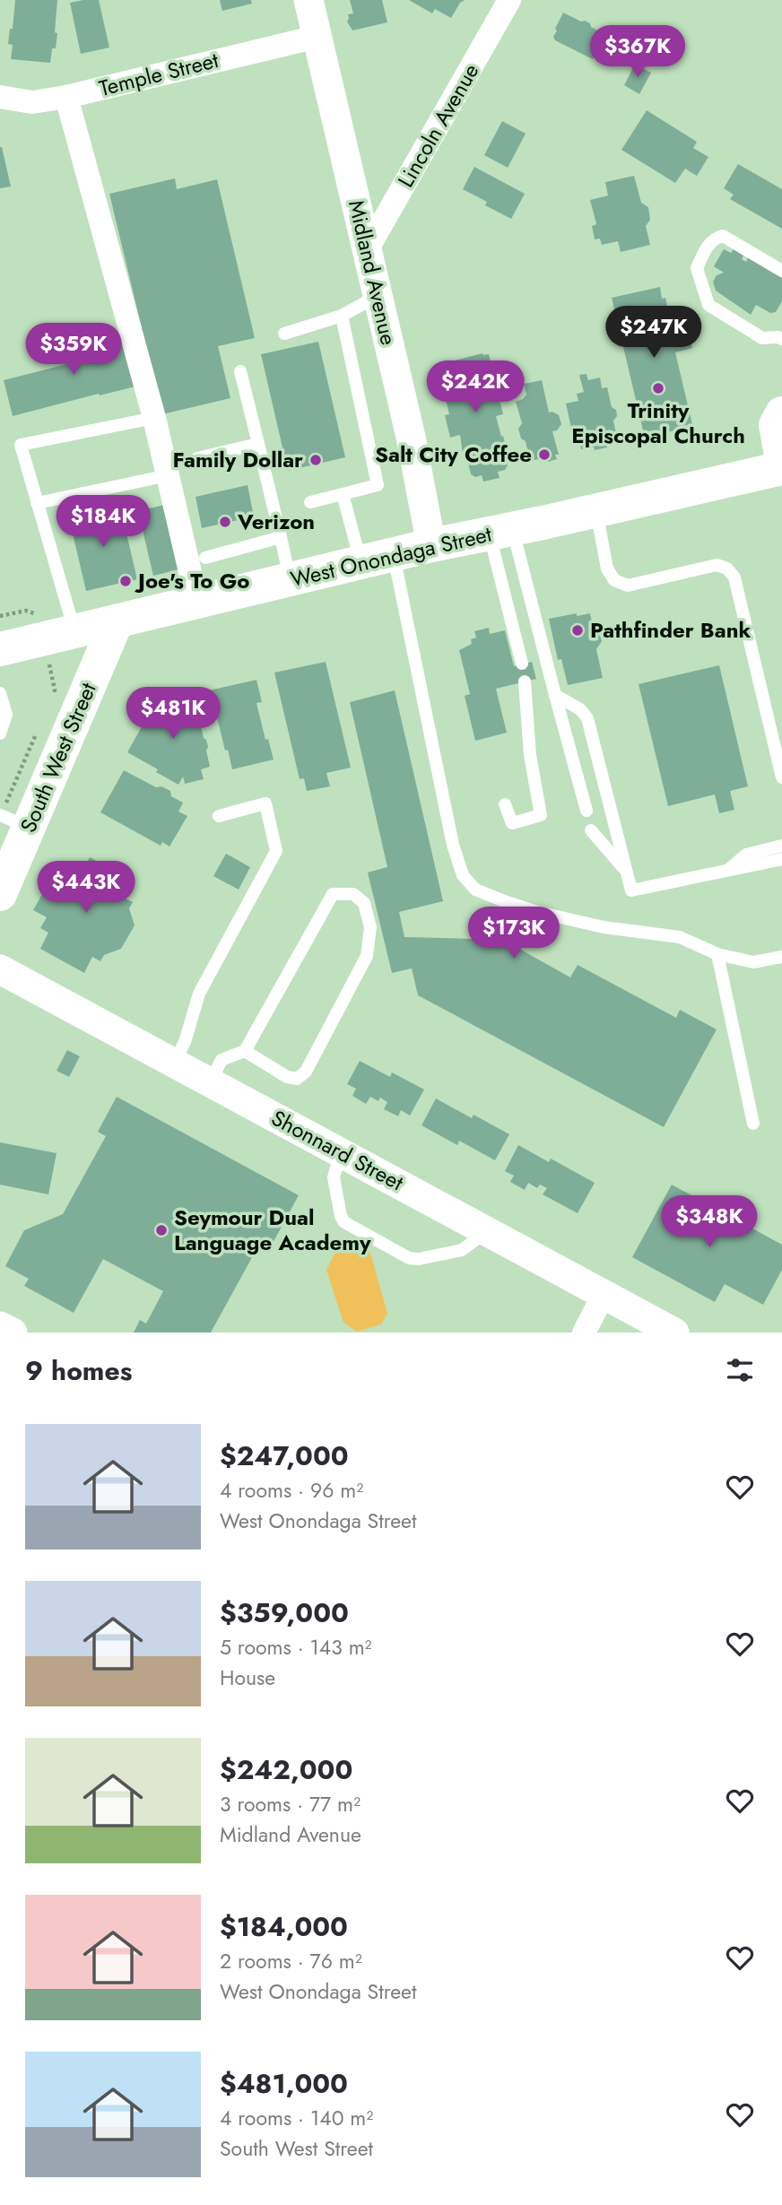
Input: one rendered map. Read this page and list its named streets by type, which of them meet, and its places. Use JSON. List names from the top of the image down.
{
  "streets": {
    "main road": ["West Onondaga Street", "South West Street"],
    "street": [
      "Temple Street",
      "Lincoln Avenue",
      "Midland Avenue",
      "Shonnard Street"
    ]
  },
  "crossings": [
    ["Temple Street", "Midland Avenue"],
    ["Lincoln Avenue", "Midland Avenue"],
    ["Midland Avenue", "West Onondaga Street"],
    ["West Onondaga Street", "South West Street"]
  ],
  "places": [
    "Trinity Episcopal Church",
    "Salt City Coffee",
    "Family Dollar",
    "Verizon",
    "Joe's To Go",
    "Pathfinder Bank",
    "Seymour Dual Language Academy"
  ],
  "page": {
    "price": [
      "$367K",
      "$247K",
      "$359K",
      "$242K",
      "$184K",
      "$481K",
      "$443K",
      "$173K",
      "$348K"
    ],
    "heading": "9 homes",
    "list": [
      {
        "name": "$247,000",
        "note": "4 rooms · 96 m² · West Onondaga Street"
      },
      {
        "name": "$359,000",
        "note": "5 rooms · 143 m² · House"
      },
      {
        "name": "$242,000",
        "note": "3 rooms · 77 m² · Midland Avenue"
      },
      {
        "name": "$184,000",
        "note": "2 rooms · 76 m² · West Onondaga Street"
      },
      {
        "name": "$481,000",
        "note": "4 rooms · 140 m² · South West Street"
      }
    ]
  }
}
